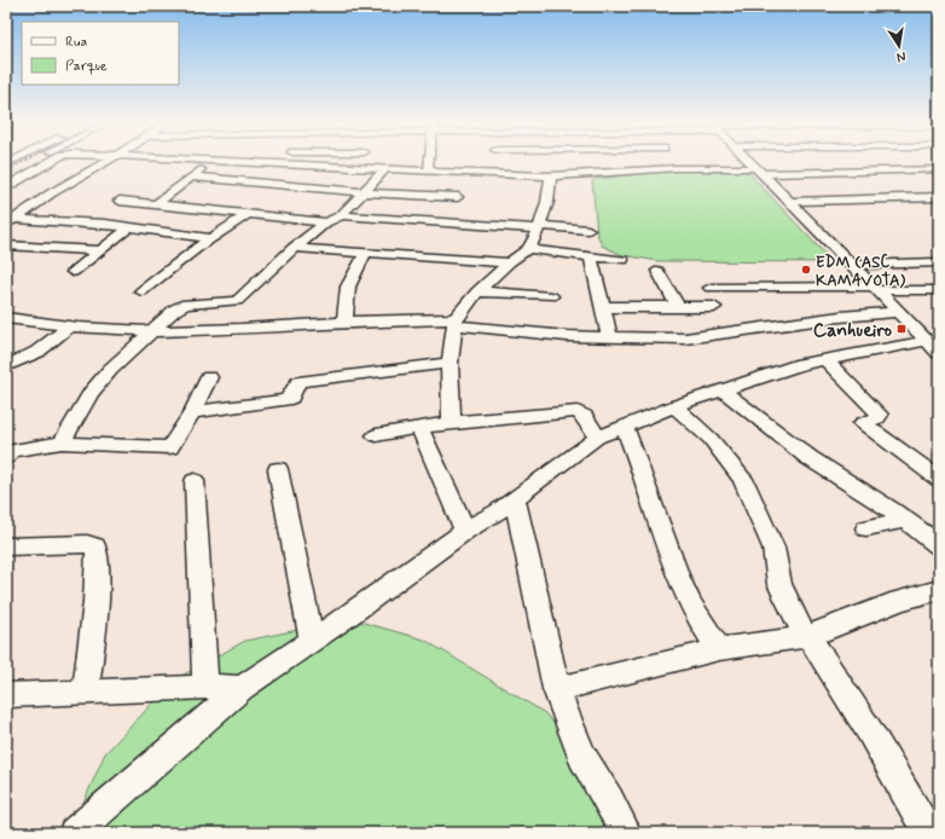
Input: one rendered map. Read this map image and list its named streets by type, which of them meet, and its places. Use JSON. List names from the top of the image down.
{
  "places": {
    "other": ["EDM (ASC KAMAVOTA)"],
    "transit": ["Canhueiro"]
  },
  "legend": ["Rua", "Parque"],
  "north": "bottom"
}
